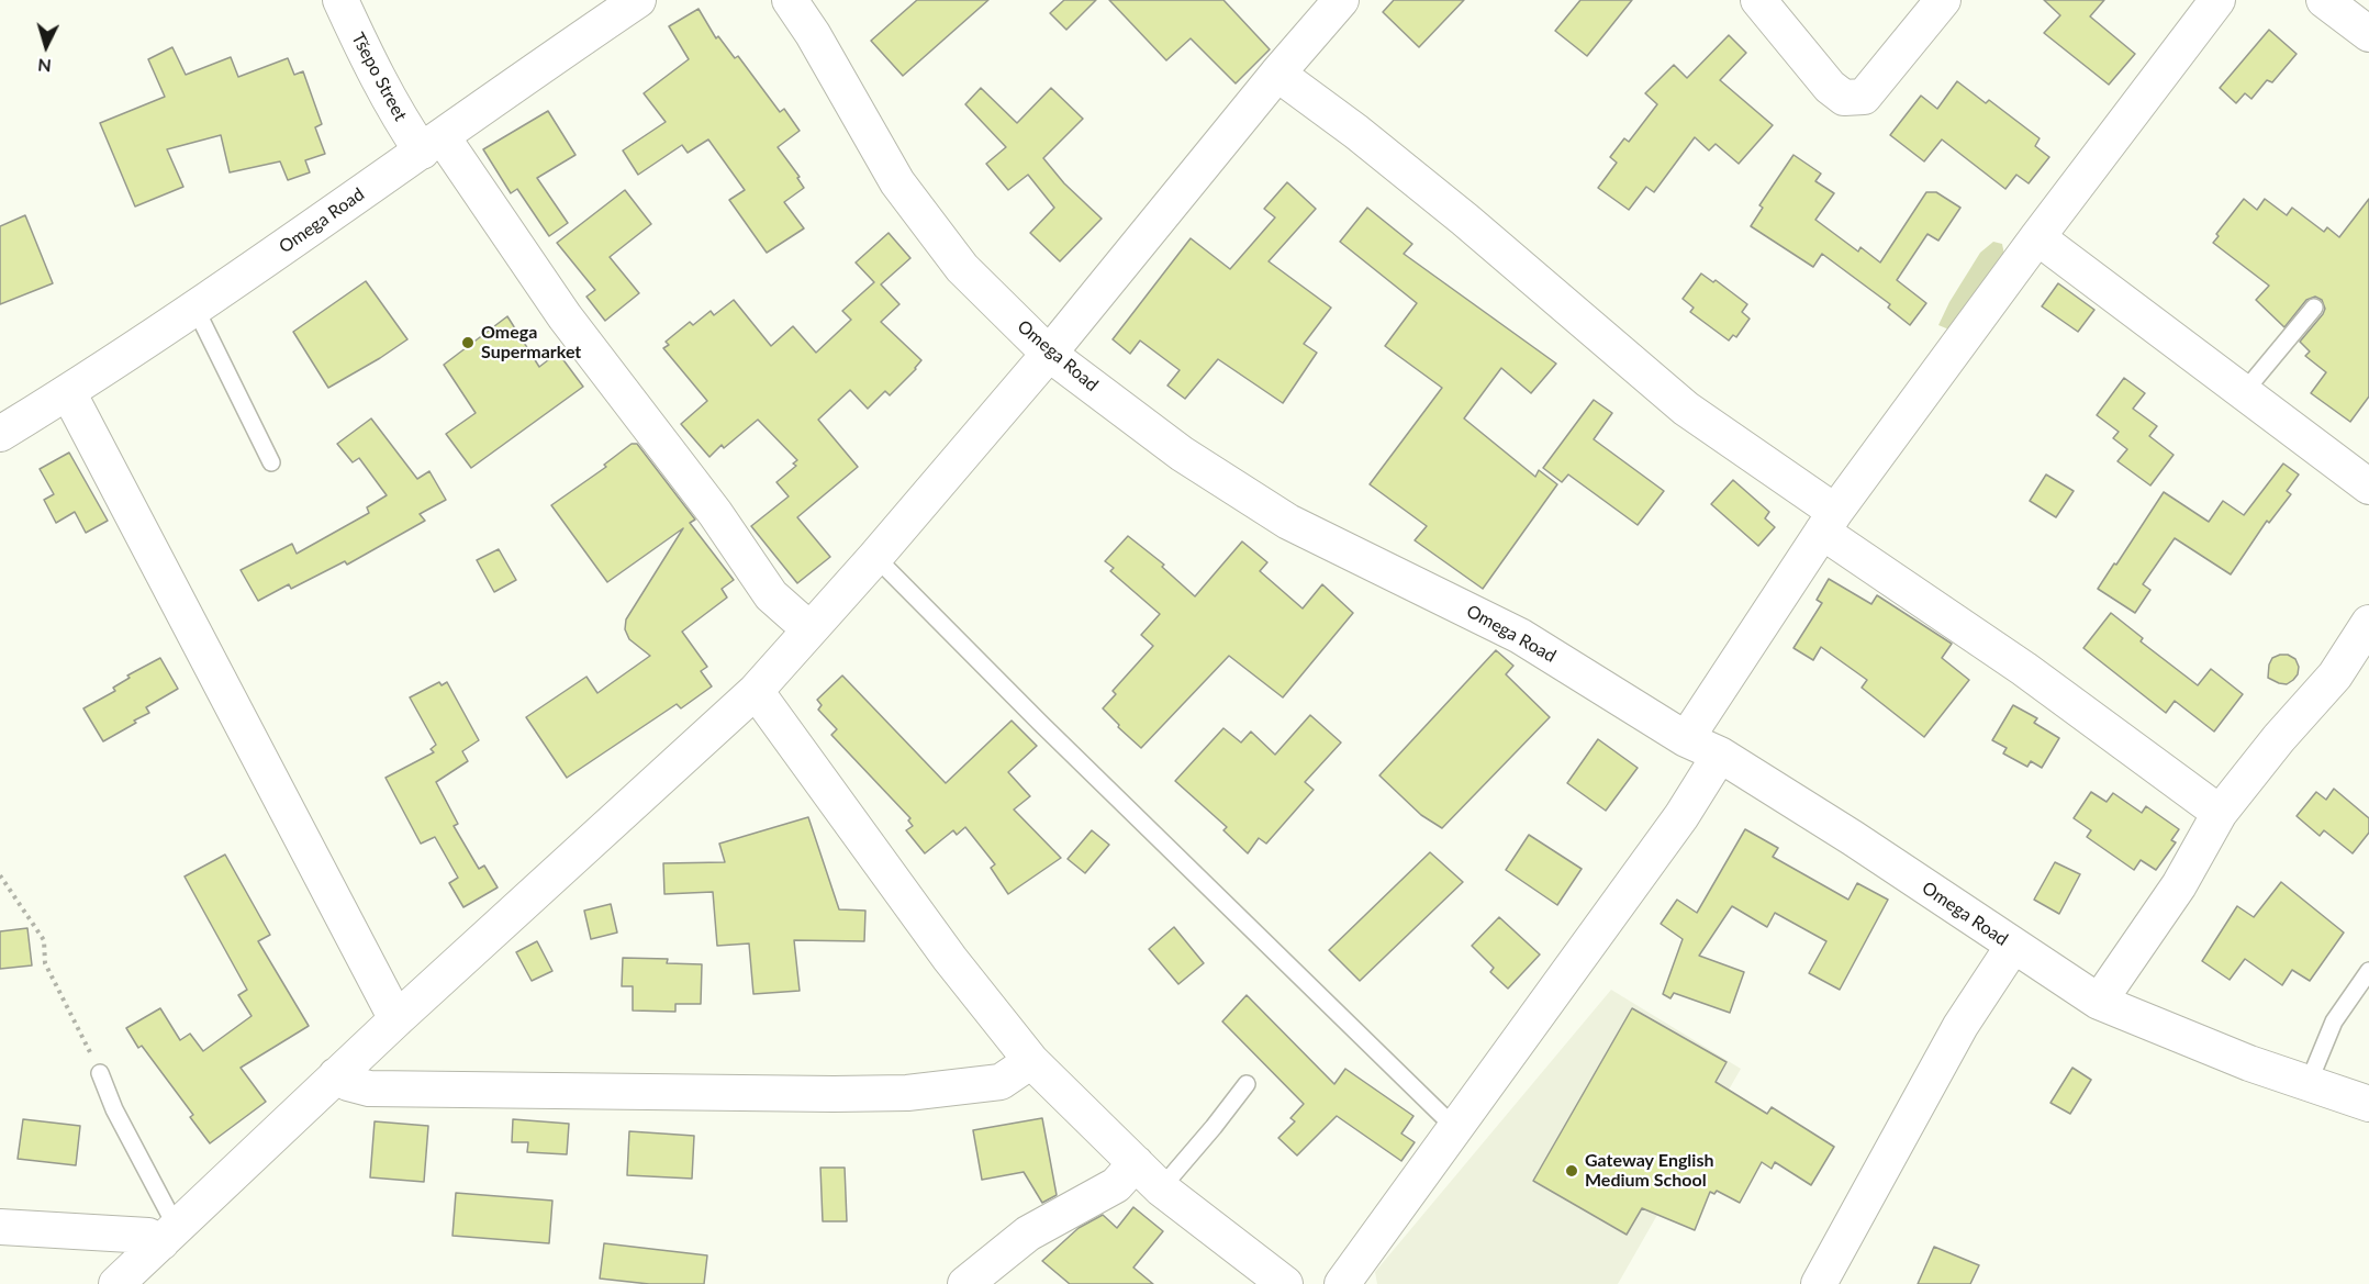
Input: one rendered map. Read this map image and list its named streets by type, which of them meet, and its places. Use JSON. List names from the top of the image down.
{
  "streets": {
    "street": ["Tšepo Street", "Omega Road"]
  },
  "crossings": [
    ["Tšepo Street", "Omega Road"]
  ],
  "places": ["Omega Supermarket", "Gateway English Medium School"],
  "north": "bottom"
}
